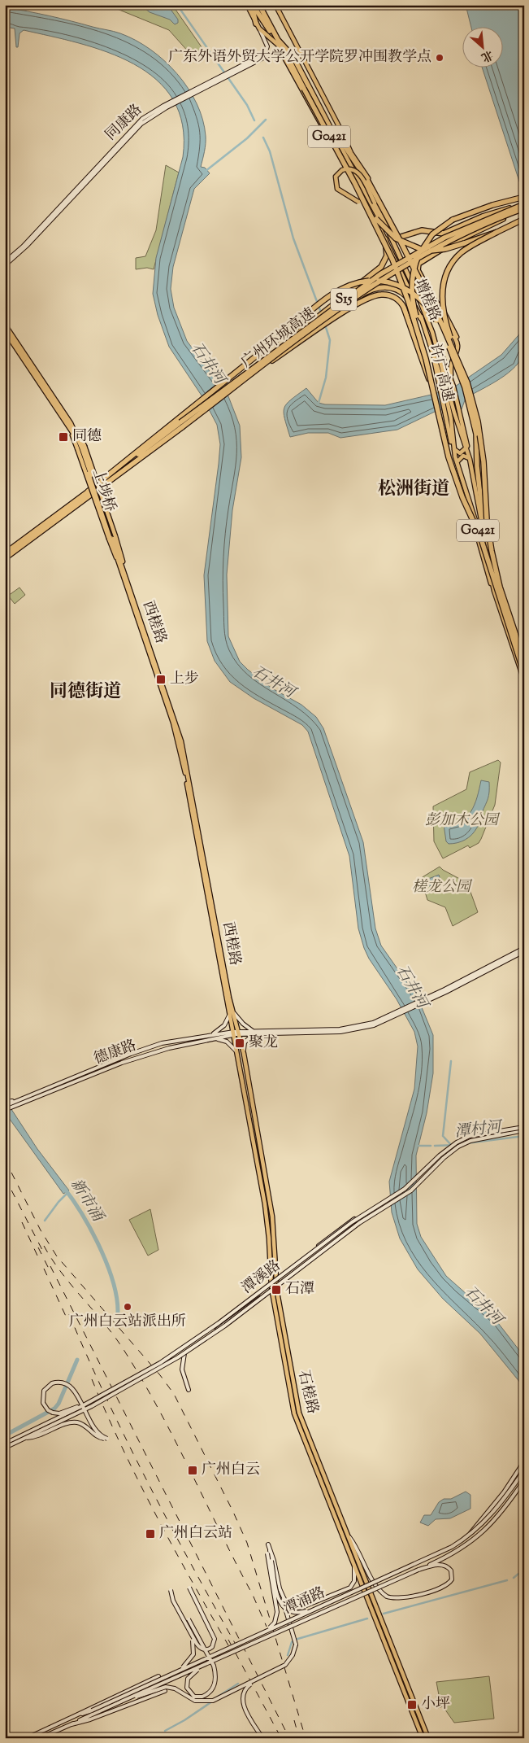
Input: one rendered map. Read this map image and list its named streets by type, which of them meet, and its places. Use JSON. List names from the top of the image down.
{
  "streets": {
    "highway": [
      "G0421",
      "S15",
      "增槎路",
      "广州环城高速",
      "许广高速"
    ],
    "main road": [
      "同康路",
      "上埗桥",
      "西槎路",
      "德康路",
      "潭溪路",
      "石槎路",
      "潭涌路"
    ]
  },
  "crossings": [
    ["同康路", "增槎路"],
    ["同康路", "许广高速"],
    ["增槎路", "许广高速"],
    ["上埗桥", "西槎路"],
    ["西槎路", "德康路"],
    ["西槎路", "石槎路"],
    ["德康路", "石槎路"]
  ],
  "districts": ["松洲街道", "同德街道"],
  "water": ["石井河", "潭村河", "新市涌"],
  "parks": ["彭加木公园", "槎龙公园"],
  "places": {
    "other": ["广东外语外贸大学公开学院罗冲围教学点", "广州白云站派出所"],
    "transit": [
      "同德",
      "上步",
      "聚龙",
      "石潭",
      "广州白云",
      "广州白云站",
      "小坪"
    ]
  },
  "north": "bottom right"
}
